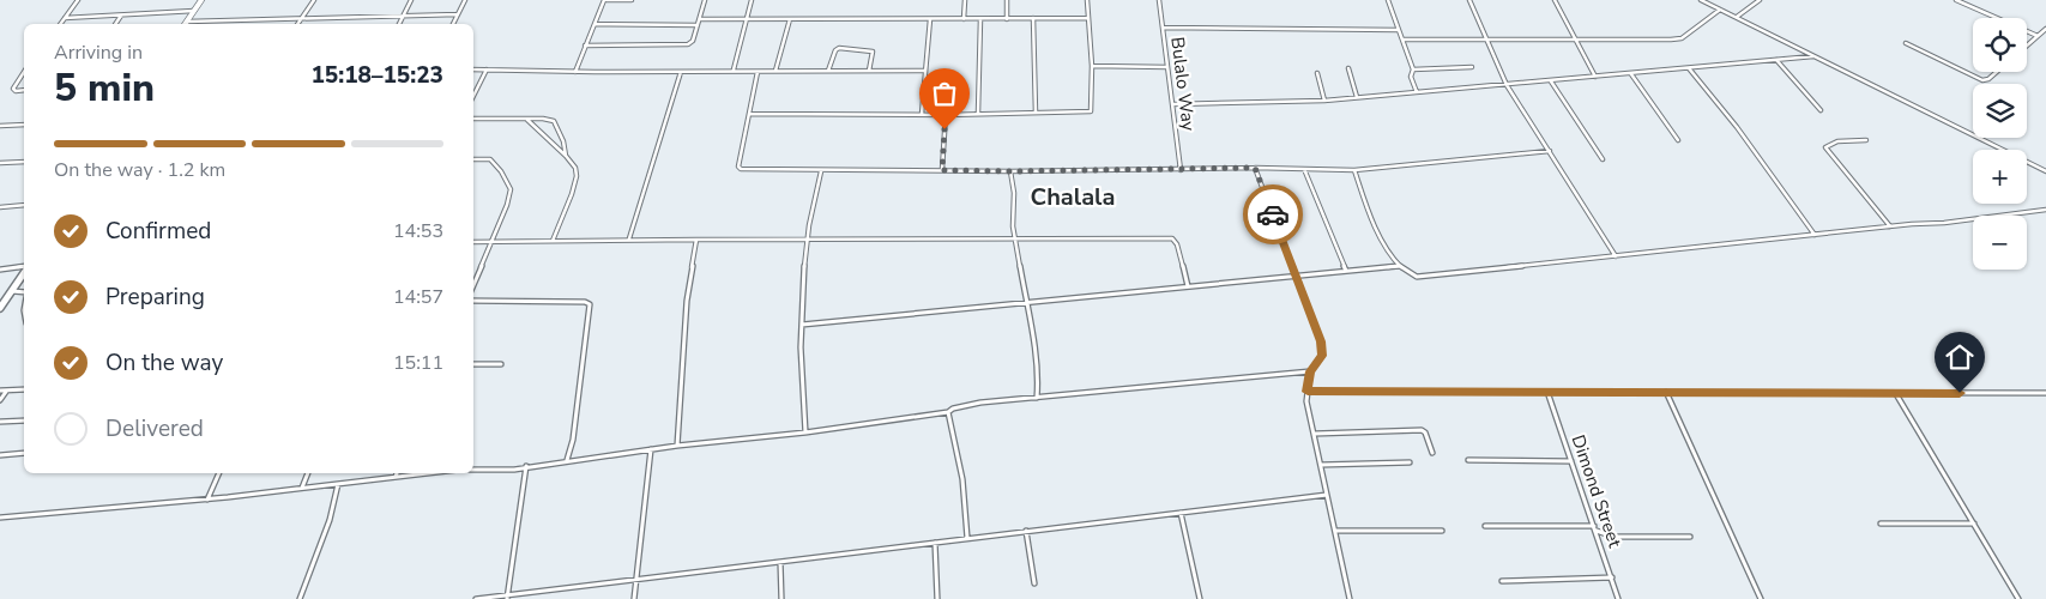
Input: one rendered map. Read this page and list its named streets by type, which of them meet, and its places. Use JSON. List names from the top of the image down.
{
  "streets": {
    "street": ["Bulalo Way", "Dimond Street"]
  },
  "districts": ["Chalala"],
  "page": {
    "map_buttons": ["+", "−"],
    "heading": ["5 min", "Arriving in", "15:18–15:23"],
    "bar": "On the way · 1.2 km",
    "list": [
      ["Confirmed", "14:53"],
      ["Preparing", "14:57"],
      ["On the way", "15:11"],
      "Delivered"
    ]
  }
}
